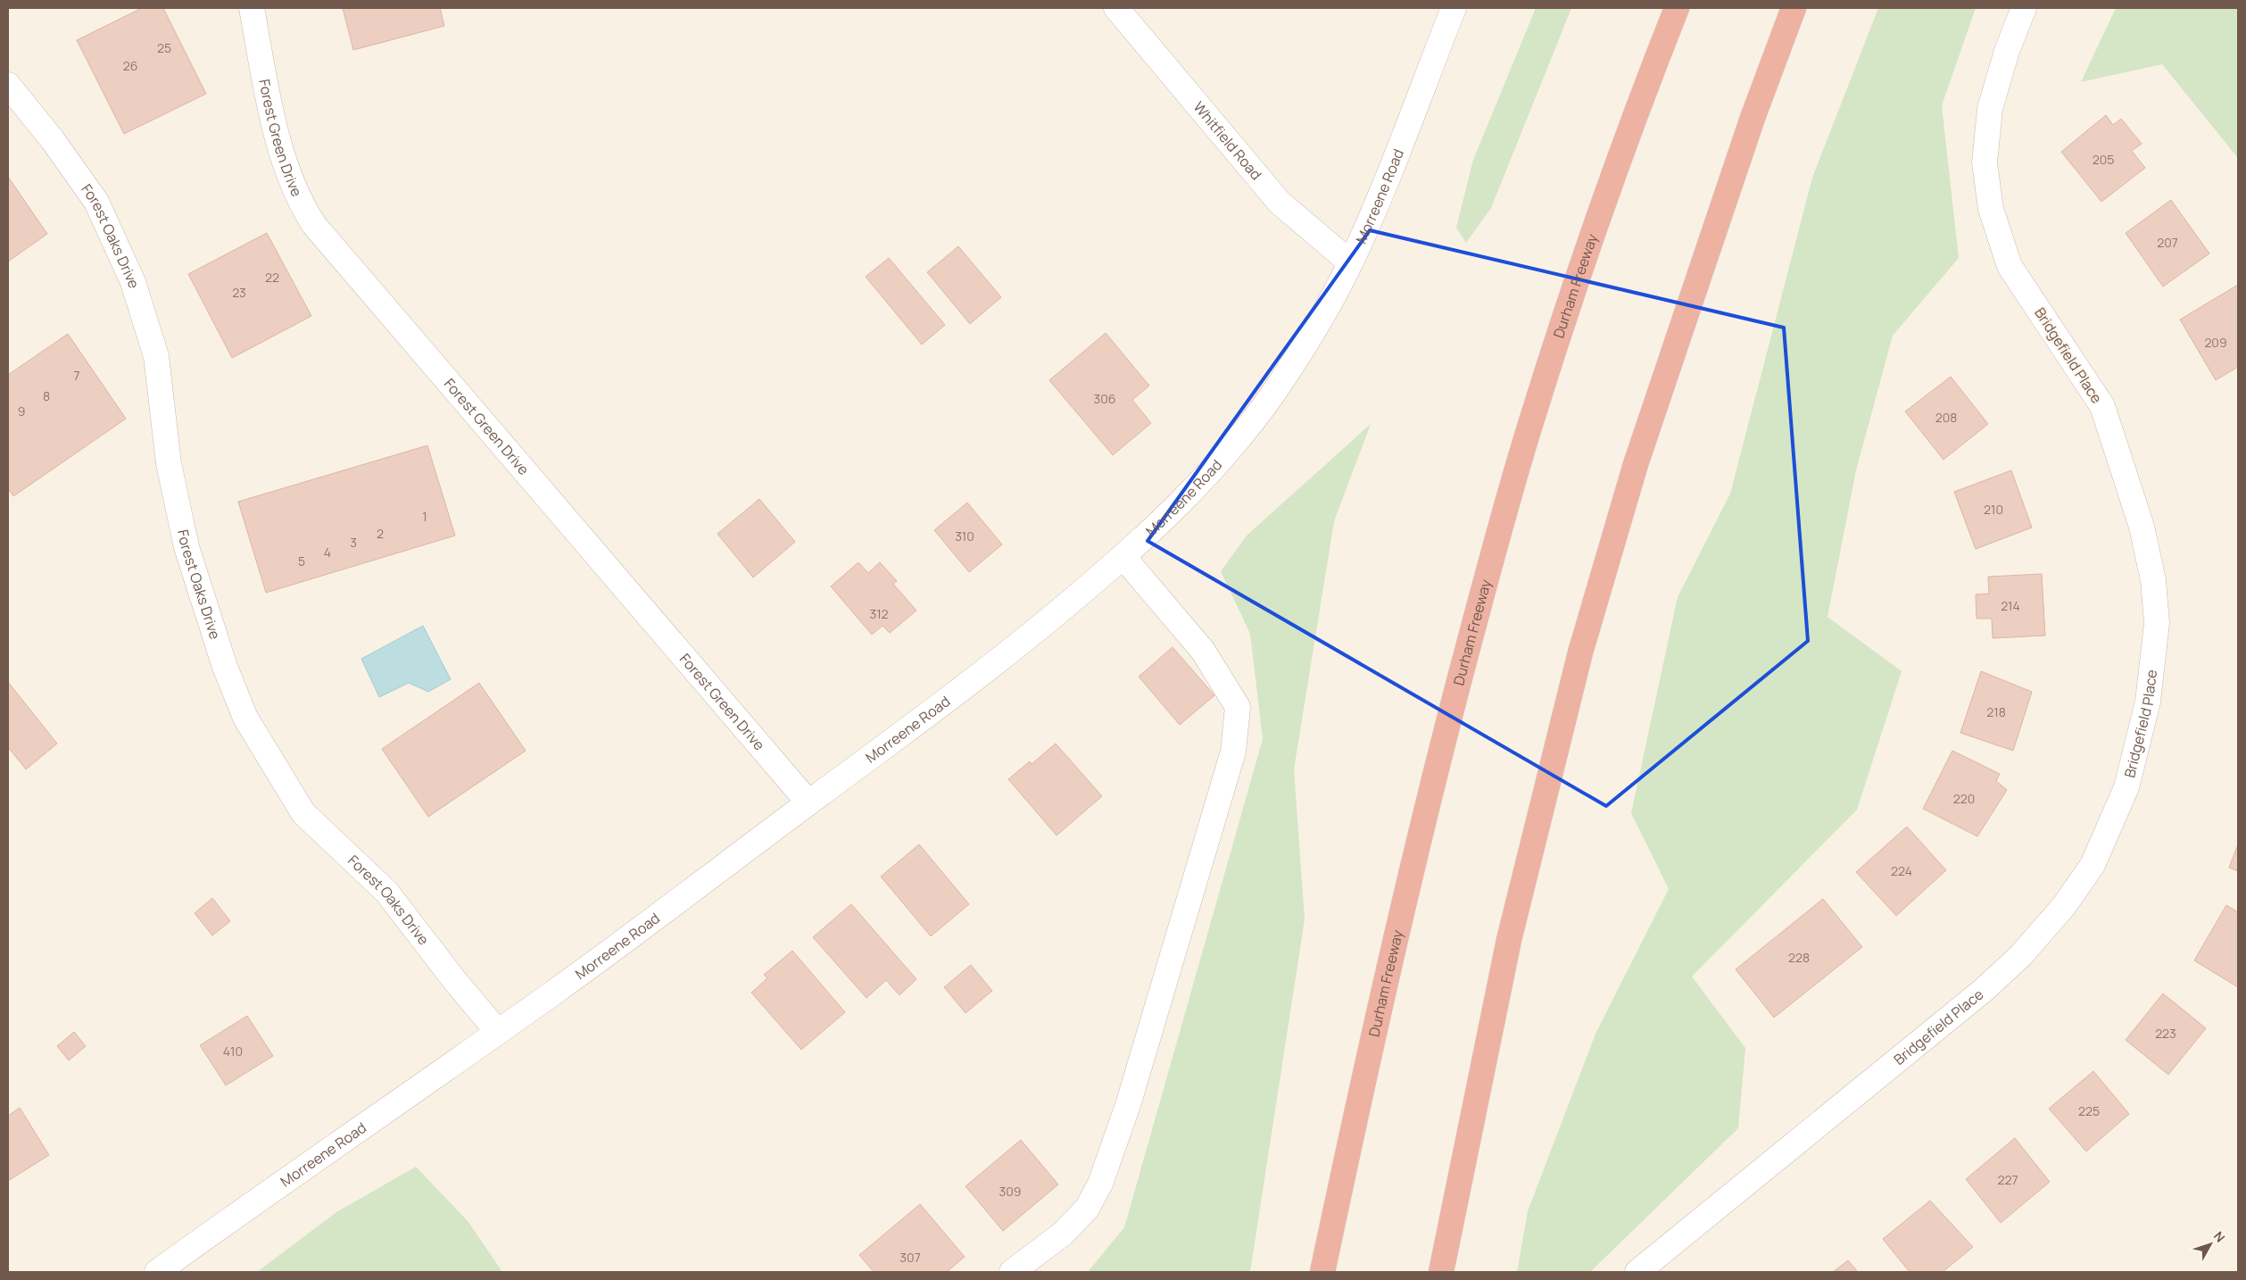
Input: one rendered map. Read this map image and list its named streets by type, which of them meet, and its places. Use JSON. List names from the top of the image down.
{
  "streets": {
    "highway": ["Durham Freeway"],
    "street": [
      "Forest Green Drive",
      "Whitfield Road",
      "Morreene Road",
      "Forest Oaks Drive",
      "Bridgefield Place"
    ]
  },
  "crossings": [
    ["Forest Green Drive", "Morreene Road"],
    ["Whitfield Road", "Morreene Road"],
    ["Morreene Road", "Forest Oaks Drive"]
  ],
  "house_numbers": [
    "25",
    "26",
    "205",
    "207",
    "22",
    "23",
    "209",
    "7",
    "8",
    "306",
    "9",
    "208",
    "210",
    "1",
    "2",
    "310",
    "3",
    "4",
    "5",
    "214",
    "312",
    "218",
    "220",
    "224",
    "228",
    "223",
    "410",
    "225",
    "227",
    "309",
    "307"
  ],
  "north": "top right"
}
